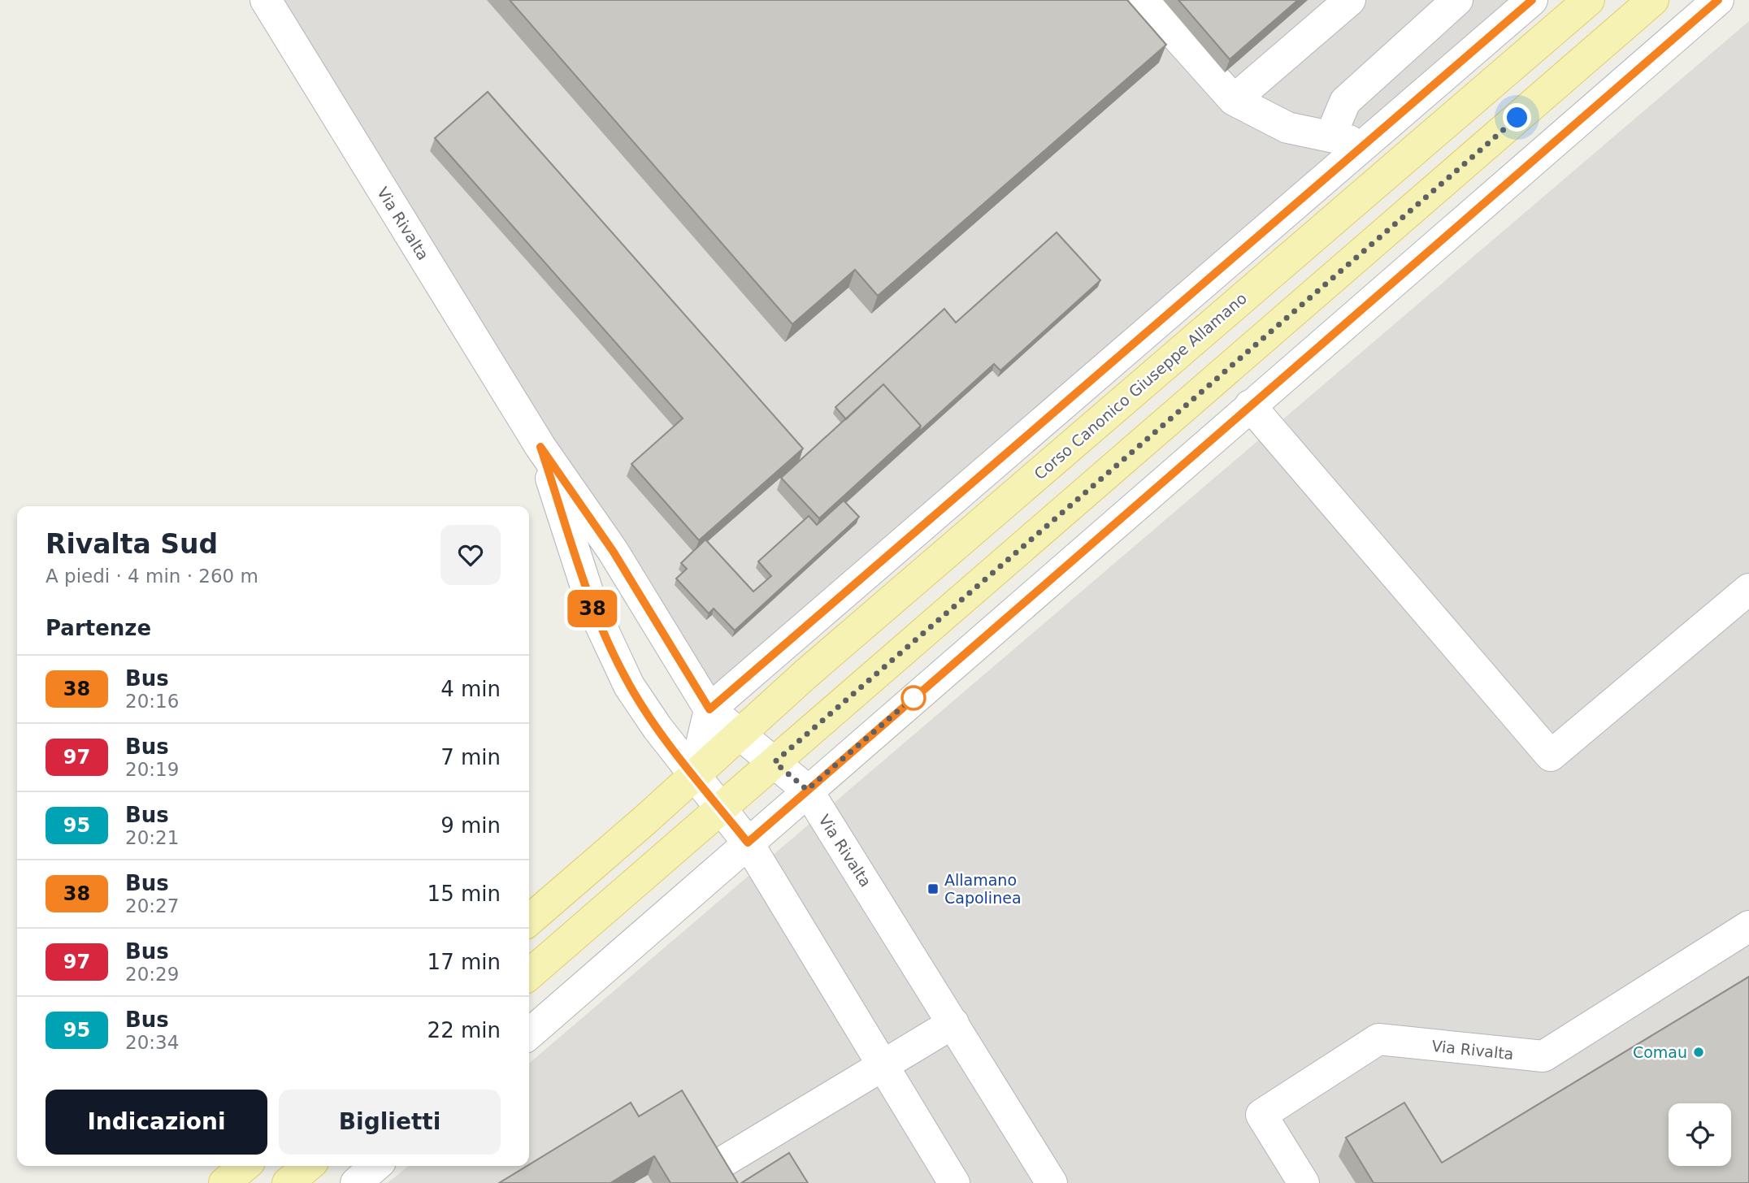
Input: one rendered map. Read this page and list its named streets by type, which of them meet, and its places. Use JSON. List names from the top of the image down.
{
  "streets": {
    "main road": ["Corso Canonico Giuseppe Allamano"],
    "street": ["Via Rivalta"]
  },
  "crossings": [
    ["Via Rivalta", "Corso Canonico Giuseppe Allamano"]
  ],
  "places": {
    "transit": ["Allamano Capolinea"],
    "other": ["Comau"]
  },
  "lines": ["bus line 38"],
  "page": {
    "on_map": "38",
    "heading": [
      ["Rivalta Sud", "A piedi · 4 min · 260 m"],
      "Partenze"
    ],
    "list": [
      {
        "mark": "38",
        "name": "Bus",
        "note": "20:16",
        "value": "4 min"
      },
      {
        "mark": "97",
        "name": "Bus",
        "note": "20:19",
        "value": "7 min"
      },
      {
        "mark": "95",
        "name": "Bus",
        "note": "20:21",
        "value": "9 min"
      },
      {
        "mark": "38",
        "name": "Bus",
        "note": "20:27",
        "value": "15 min"
      },
      {
        "mark": "97",
        "name": "Bus",
        "note": "20:29",
        "value": "17 min"
      },
      {
        "mark": "95",
        "name": "Bus",
        "note": "20:34",
        "value": "22 min"
      }
    ],
    "buttons": ["Indicazioni", "Biglietti"]
  }
}
